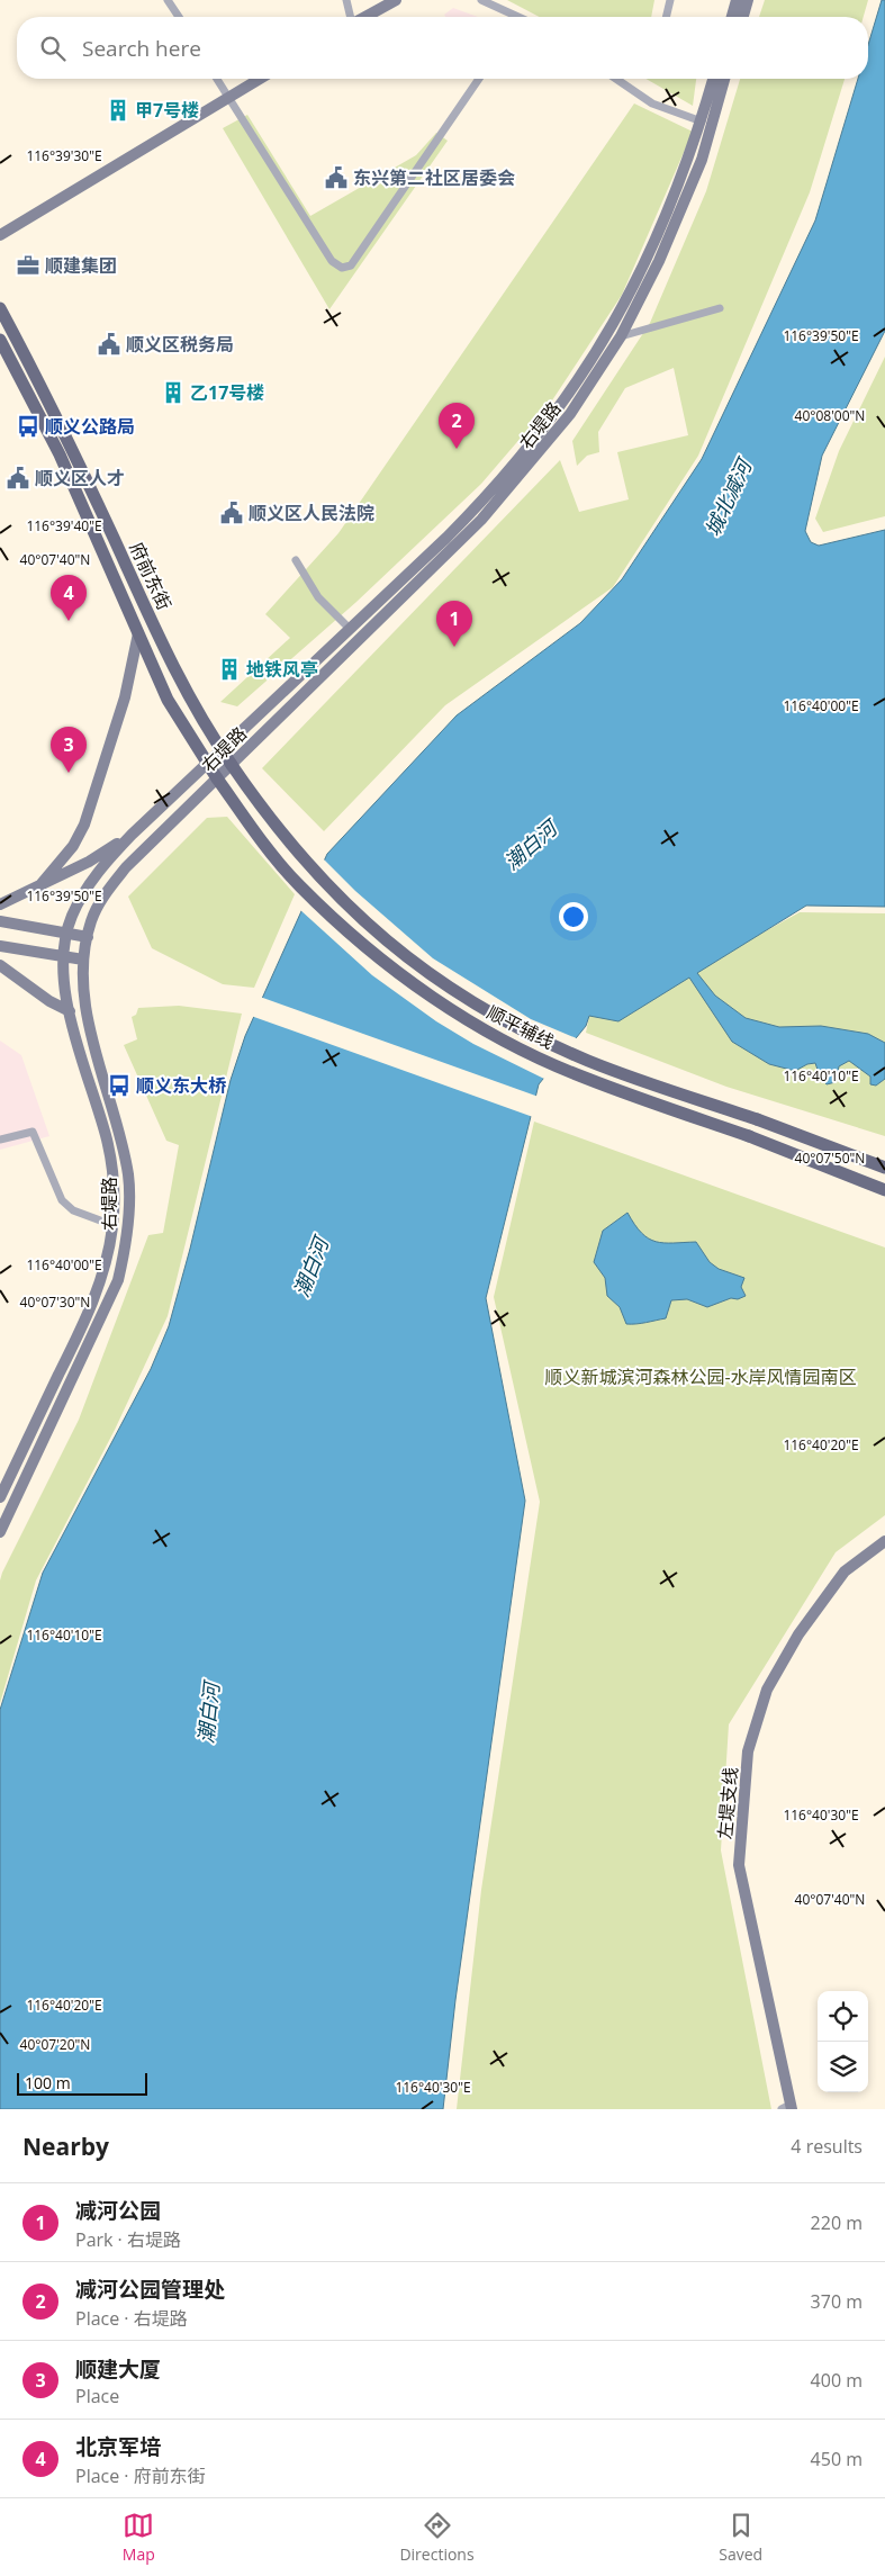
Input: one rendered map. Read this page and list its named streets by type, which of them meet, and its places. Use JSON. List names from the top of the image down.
{
  "streets": {
    "main road": [
      "右堤路",
      "府前东街",
      "顺平辅线",
      "左堤支线"
    ]
  },
  "crossings": [
    ["右堤路", "府前东街"],
    ["右堤路", "顺平辅线"],
    ["府前东街", "顺平辅线"]
  ],
  "water": ["城北减河", "潮白河"],
  "parks": ["顺义新城滨河森林公园-水岸风情园南区"],
  "places": {
    "building": ["甲7号楼", "乙17号楼", "地铁风亭"],
    "public building": [
      "东兴第二社区居委会",
      "顺义区税务局",
      "顺义区人才",
      "顺义区人民法院"
    ],
    "office": ["顺建集团"],
    "bus stop": ["顺义公路局", "顺义东大桥"]
  },
  "scale_bar": "100 m",
  "page": {
    "search": "Search here",
    "pins": [
      "2",
      "4",
      "1",
      "3"
    ],
    "scale": "100 m",
    "heading": ["Nearby", "4 results"],
    "list": [
      {
        "mark": "1",
        "name": "减河公园",
        "note": "Park · 右堤路",
        "value": "220 m"
      },
      {
        "mark": "2",
        "name": "减河公园管理处",
        "note": "Place · 右堤路",
        "value": "370 m"
      },
      {
        "mark": "3",
        "name": "顺建大厦",
        "note": "Place",
        "value": "400 m"
      },
      {
        "mark": "4",
        "name": "北京军培",
        "note": "Place · 府前东街",
        "value": "450 m"
      }
    ],
    "nav": ["Map", "Directions", "Saved"]
  },
  "coordinates": [
    "116°39'30\"E",
    "116°39'50\"E",
    "40°08'00\"N",
    "116°39'40\"E",
    "40°07'40\"N",
    "116°40'00\"E",
    "116°40'10\"E",
    "40°07'50\"N",
    "40°07'30\"N",
    "116°40'20\"E",
    "116°40'30\"E",
    "40°07'20\"N"
  ]
}
